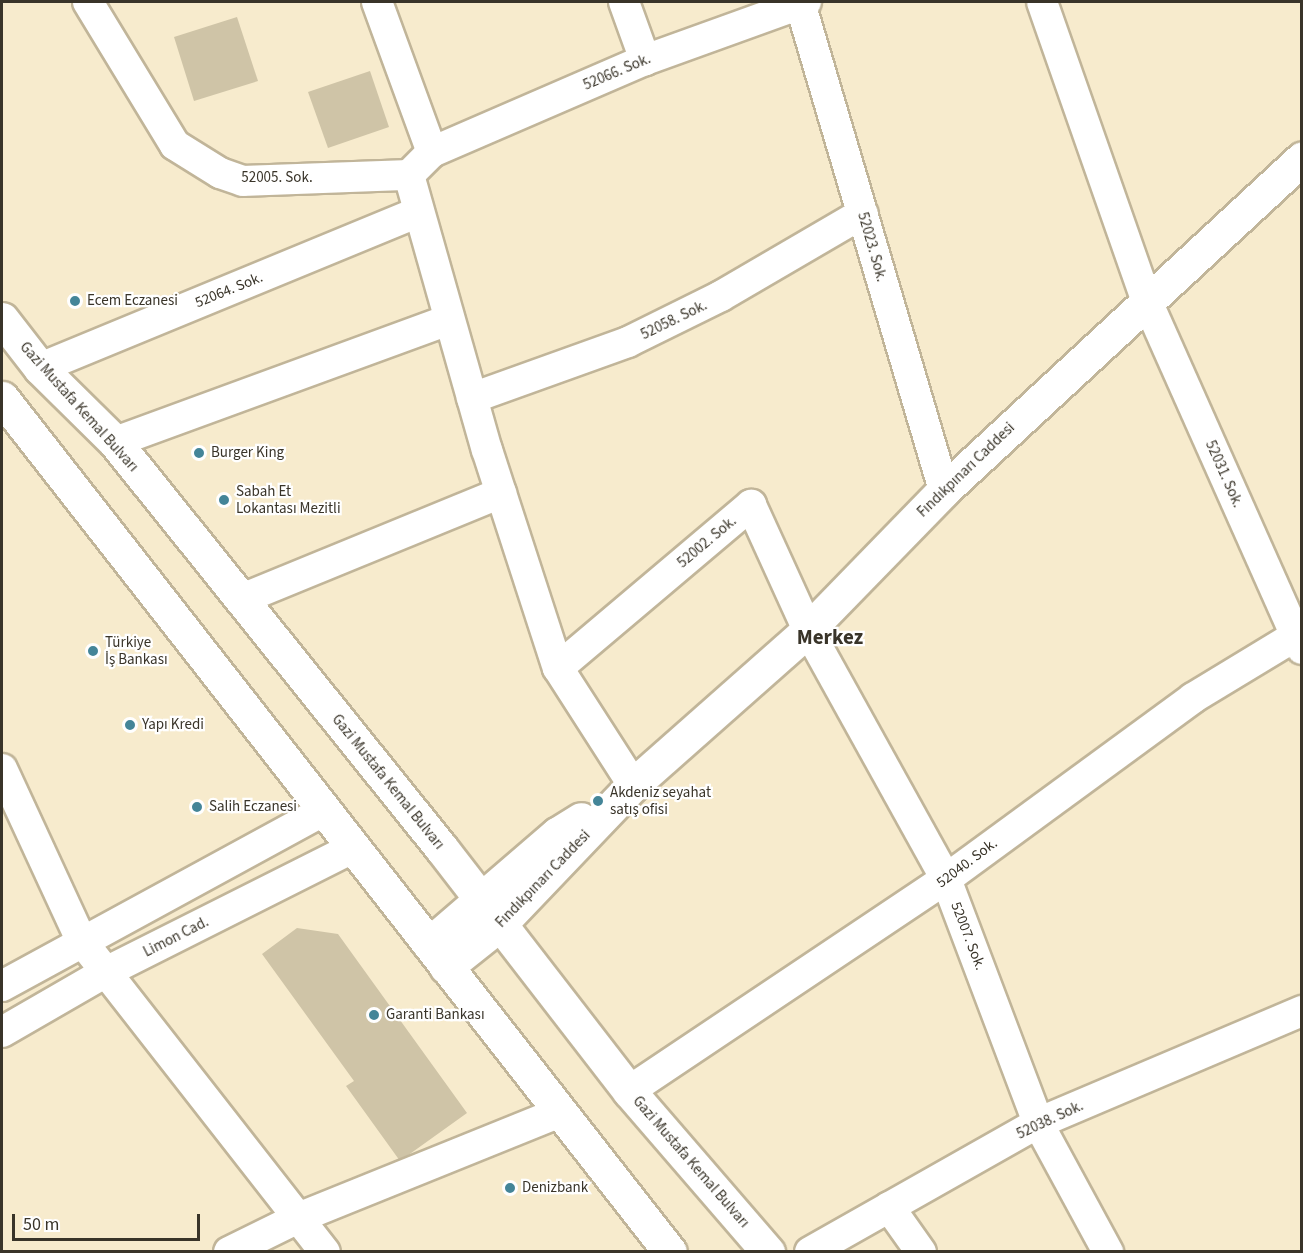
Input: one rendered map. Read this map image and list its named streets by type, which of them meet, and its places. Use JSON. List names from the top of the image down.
{
  "streets": {
    "main road": ["Gazi Mustafa Kemal Bulvarı", "Fındıkpınarı Caddesi"],
    "street": [
      "52066. Sok.",
      "52005. Sok.",
      "52023. Sok.",
      "52064. Sok.",
      "52058. Sok.",
      "52031. Sok.",
      "52002. Sok.",
      "52040. Sok.",
      "52007. Sok.",
      "Limon Cad.",
      "52038. Sok."
    ]
  },
  "crossings": [
    ["52066. Sok.", "52023. Sok."],
    ["52023. Sok.", "52058. Sok."],
    ["52023. Sok.", "Fındıkpınarı Caddesi"],
    ["52064. Sok.", "Gazi Mustafa Kemal Bulvarı"],
    ["Gazi Mustafa Kemal Bulvarı", "Fındıkpınarı Caddesi"],
    ["Gazi Mustafa Kemal Bulvarı", "52040. Sok."],
    ["Fındıkpınarı Caddesi", "52031. Sok."],
    ["Fındıkpınarı Caddesi", "52002. Sok."],
    ["Fındıkpınarı Caddesi", "52007. Sok."],
    ["52031. Sok.", "52040. Sok."],
    ["52002. Sok.", "52007. Sok."],
    ["52040. Sok.", "52007. Sok."],
    ["52007. Sok.", "52038. Sok."]
  ],
  "districts": ["Merkez"],
  "places": [
    "Ecem Eczanesi",
    "Burger King",
    "Sabah Et Lokantası Mezitli",
    "Türkiye İş Bankası",
    "Yapı Kredi",
    "Akdeniz seyahat satış ofisi",
    "Salih Eczanesi",
    "Garanti Bankası",
    "Denizbank"
  ],
  "scale_bar": "50 m"
}
